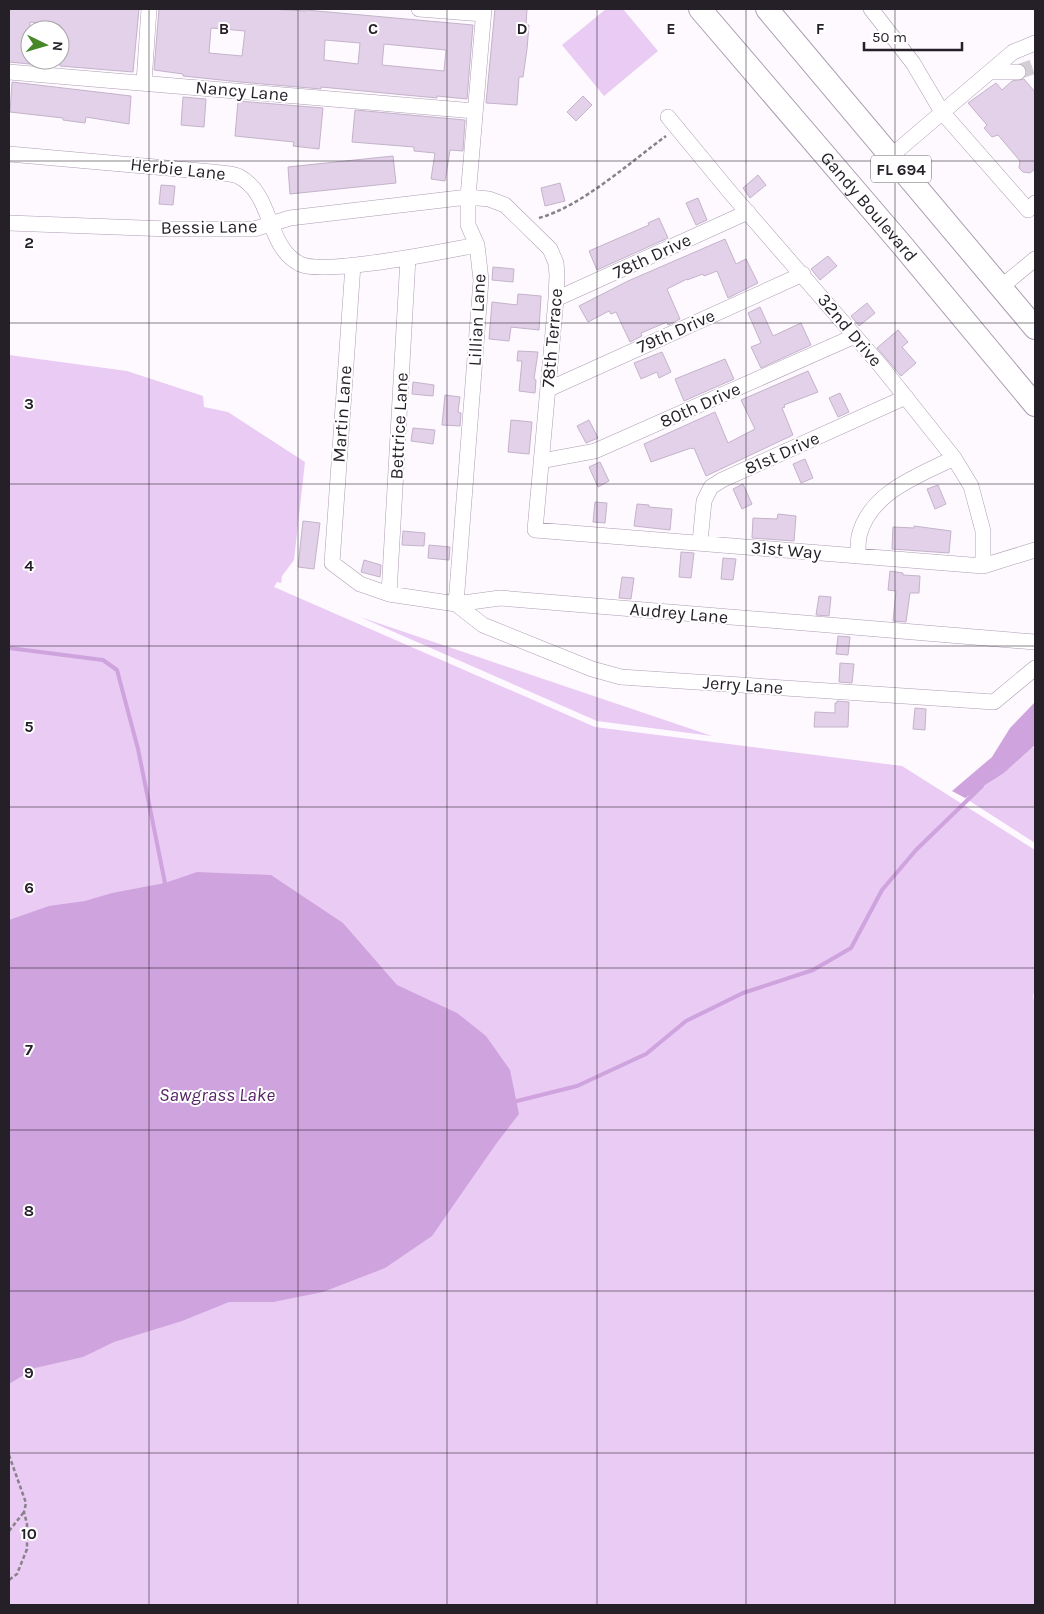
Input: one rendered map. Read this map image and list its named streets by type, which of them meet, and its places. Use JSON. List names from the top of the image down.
{
  "streets": {
    "highway": ["FL 694", "Gandy Boulevard"],
    "street": [
      "Nancy Lane",
      "Herbie Lane",
      "Bessie Lane",
      "78th Drive",
      "Lillian Lane",
      "32nd Drive",
      "79th Drive",
      "78th Terrace",
      "80th Drive",
      "Martin Lane",
      "Bettrice Lane",
      "81st Drive",
      "31st Way",
      "Audrey Lane",
      "Jerry Lane"
    ]
  },
  "crossings": [
    ["Nancy Lane", "Lillian Lane"],
    ["Herbie Lane", "Bessie Lane"],
    ["Bessie Lane", "Lillian Lane"],
    ["Bessie Lane", "Martin Lane"],
    ["Bessie Lane", "Bettrice Lane"],
    ["78th Drive", "32nd Drive"],
    ["78th Drive", "78th Terrace"],
    ["Lillian Lane", "78th Terrace"],
    ["Lillian Lane", "Audrey Lane"],
    ["Lillian Lane", "Jerry Lane"],
    ["32nd Drive", "79th Drive"],
    ["32nd Drive", "80th Drive"],
    ["32nd Drive", "81st Drive"],
    ["32nd Drive", "31st Way"],
    ["79th Drive", "78th Terrace"],
    ["78th Terrace", "80th Drive"],
    ["78th Terrace", "31st Way"],
    ["Martin Lane", "Audrey Lane"],
    ["Bettrice Lane", "Audrey Lane"],
    ["81st Drive", "31st Way"],
    ["Audrey Lane", "Jerry Lane"]
  ],
  "water": ["Sawgrass Lake"],
  "scale_bar": "50 m",
  "north": "right",
  "grid": {
    "columns": [
      "B",
      "C",
      "D",
      "E",
      "F"
    ],
    "rows": [
      "2",
      "3",
      "4",
      "5",
      "6",
      "7",
      "8",
      "9",
      "10"
    ]
  }
}
